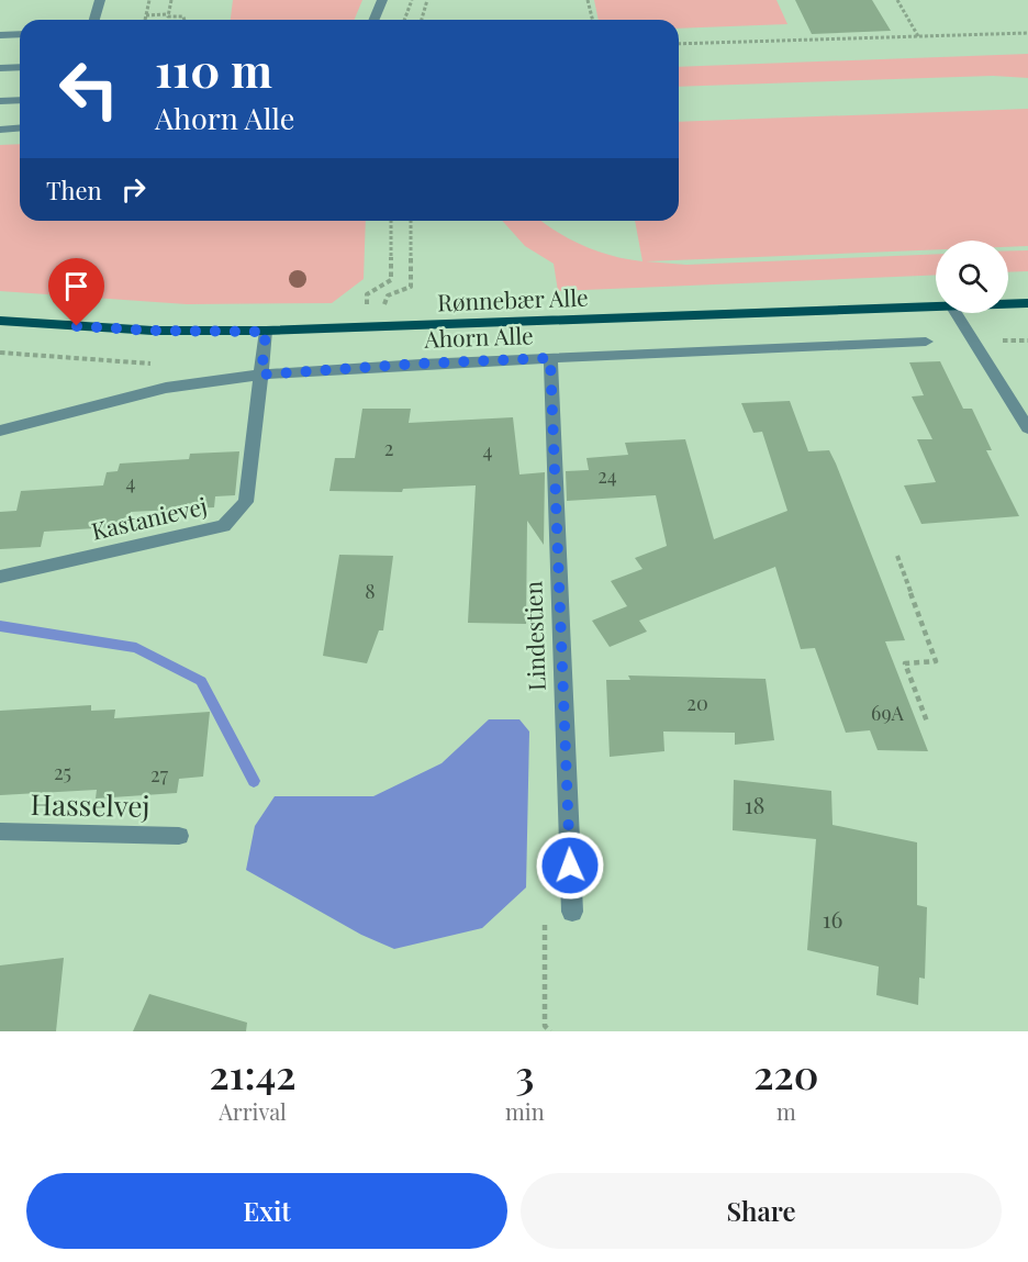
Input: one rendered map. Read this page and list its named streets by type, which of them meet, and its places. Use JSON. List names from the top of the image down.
{
  "streets": {
    "main road": ["Rønnebær Alle"],
    "street": [
      "Ahorn Alle",
      "Kastanievej",
      "Lindestien",
      "Hasselvej"
    ]
  },
  "crossings": [
    ["Rønnebær Alle", "Kastanievej"],
    ["Ahorn Alle", "Kastanievej"],
    ["Ahorn Alle", "Lindestien"]
  ],
  "house_numbers": [
    "2",
    "4",
    "24",
    "4",
    "8",
    "20",
    "69A",
    "25",
    "27",
    "18",
    "16"
  ],
  "page": {
    "turn": ["110 m", "Ahorn Alle"],
    "then": "Then",
    "eta": [
      "21:42",
      "Arrival",
      "3",
      "min",
      "220",
      "m"
    ],
    "buttons": ["Exit", "Share"]
  }
}
